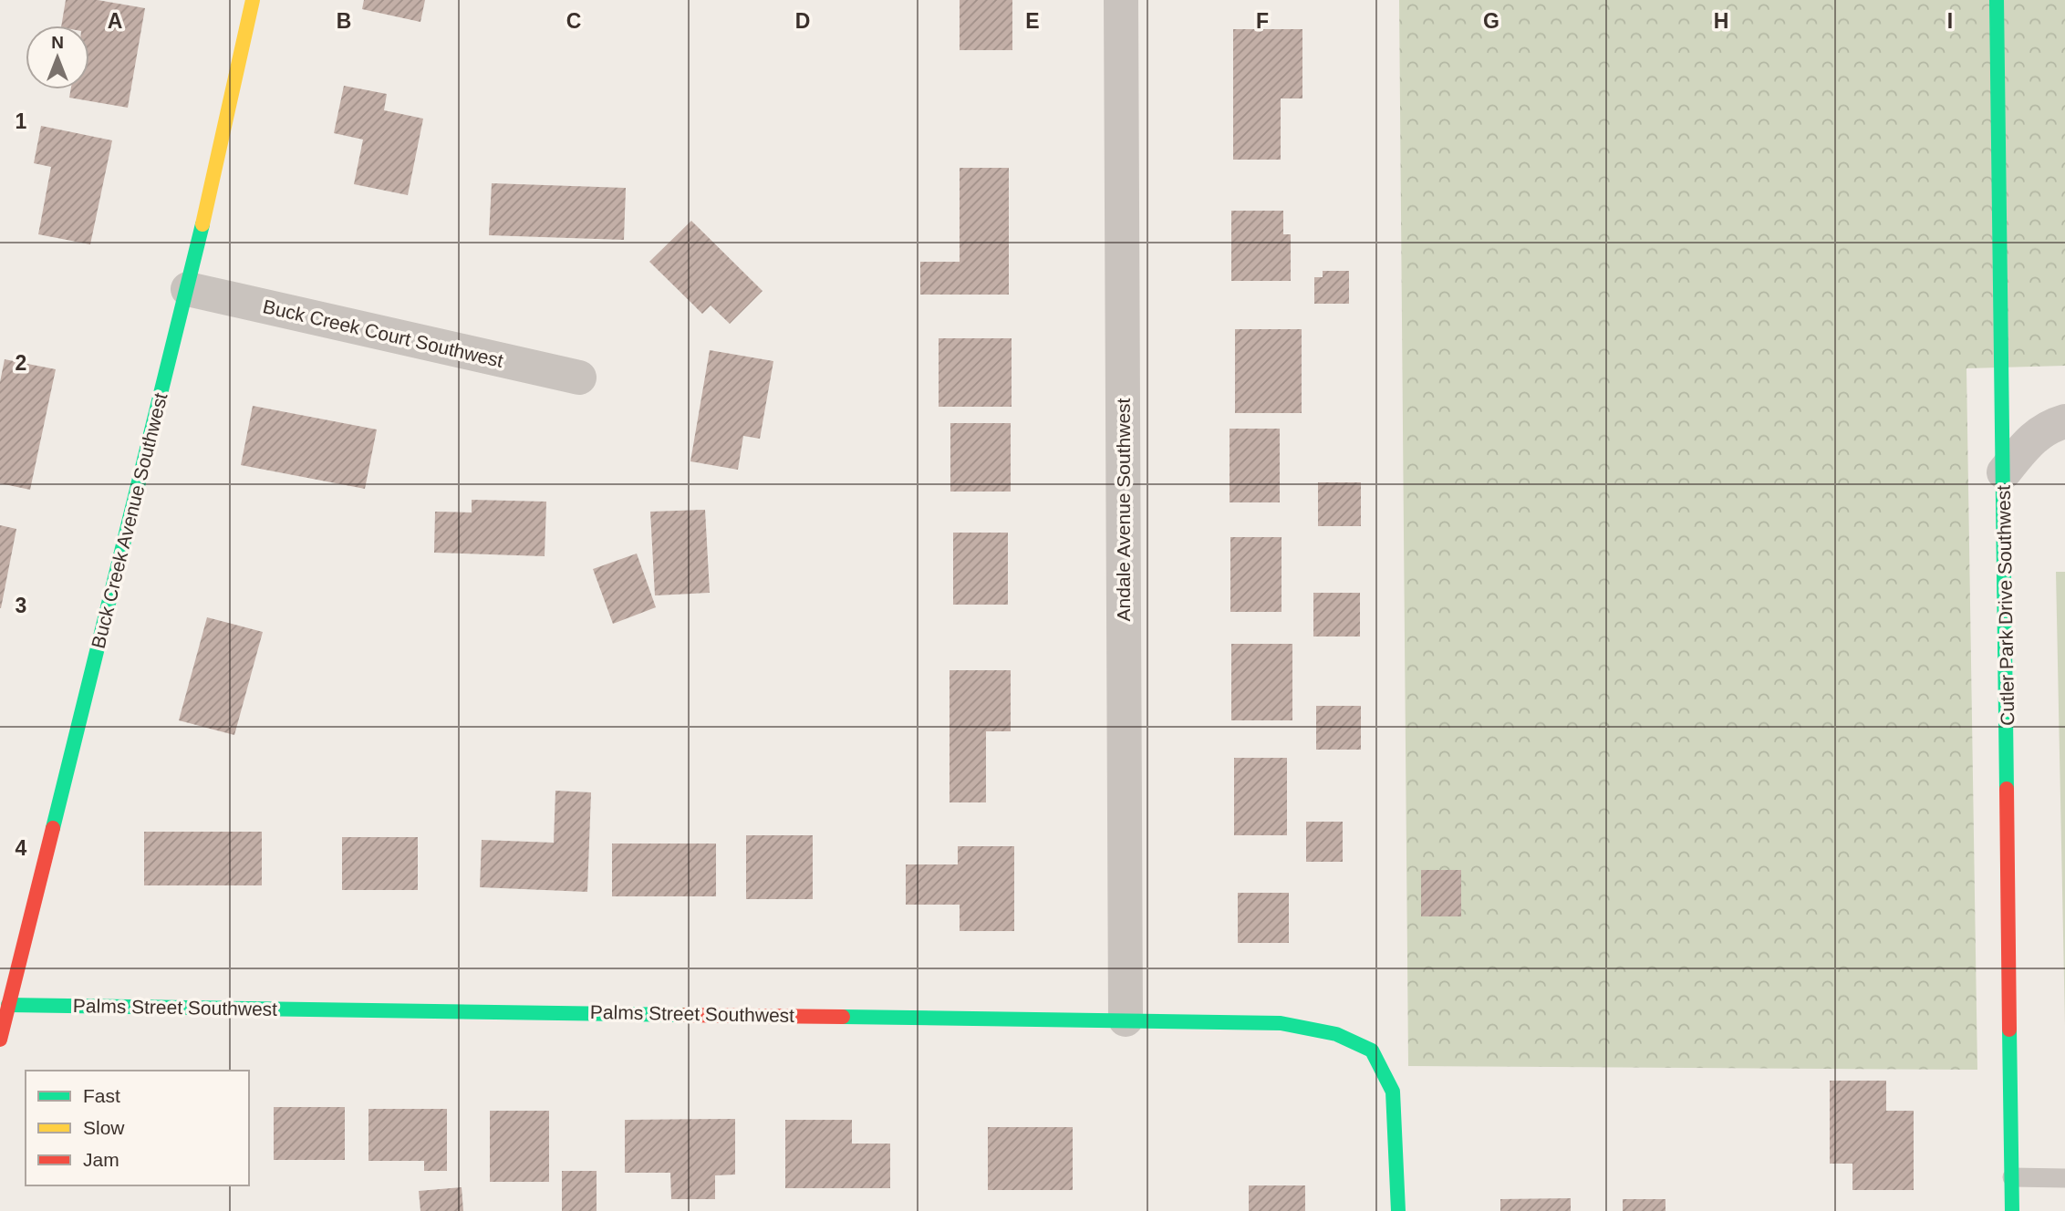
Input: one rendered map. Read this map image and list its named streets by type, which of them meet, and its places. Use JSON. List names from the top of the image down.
{
  "streets": {
    "street": [
      "Buck Creek Court Southwest",
      "Andale Avenue Southwest",
      "Buck Creek Avenue Southwest",
      "Cutler Park Drive Southwest",
      "Palms Street Southwest"
    ]
  },
  "crossings": [
    ["Buck Creek Court Southwest", "Buck Creek Avenue Southwest"],
    ["Andale Avenue Southwest", "Palms Street Southwest"],
    ["Buck Creek Avenue Southwest", "Palms Street Southwest"]
  ],
  "legend": ["Fast", "Slow", "Jam"],
  "north": "top",
  "grid": {
    "columns": [
      "A",
      "B",
      "C",
      "D",
      "E",
      "F",
      "G",
      "H",
      "I"
    ],
    "rows": [
      "1",
      "2",
      "3",
      "4"
    ]
  }
}
